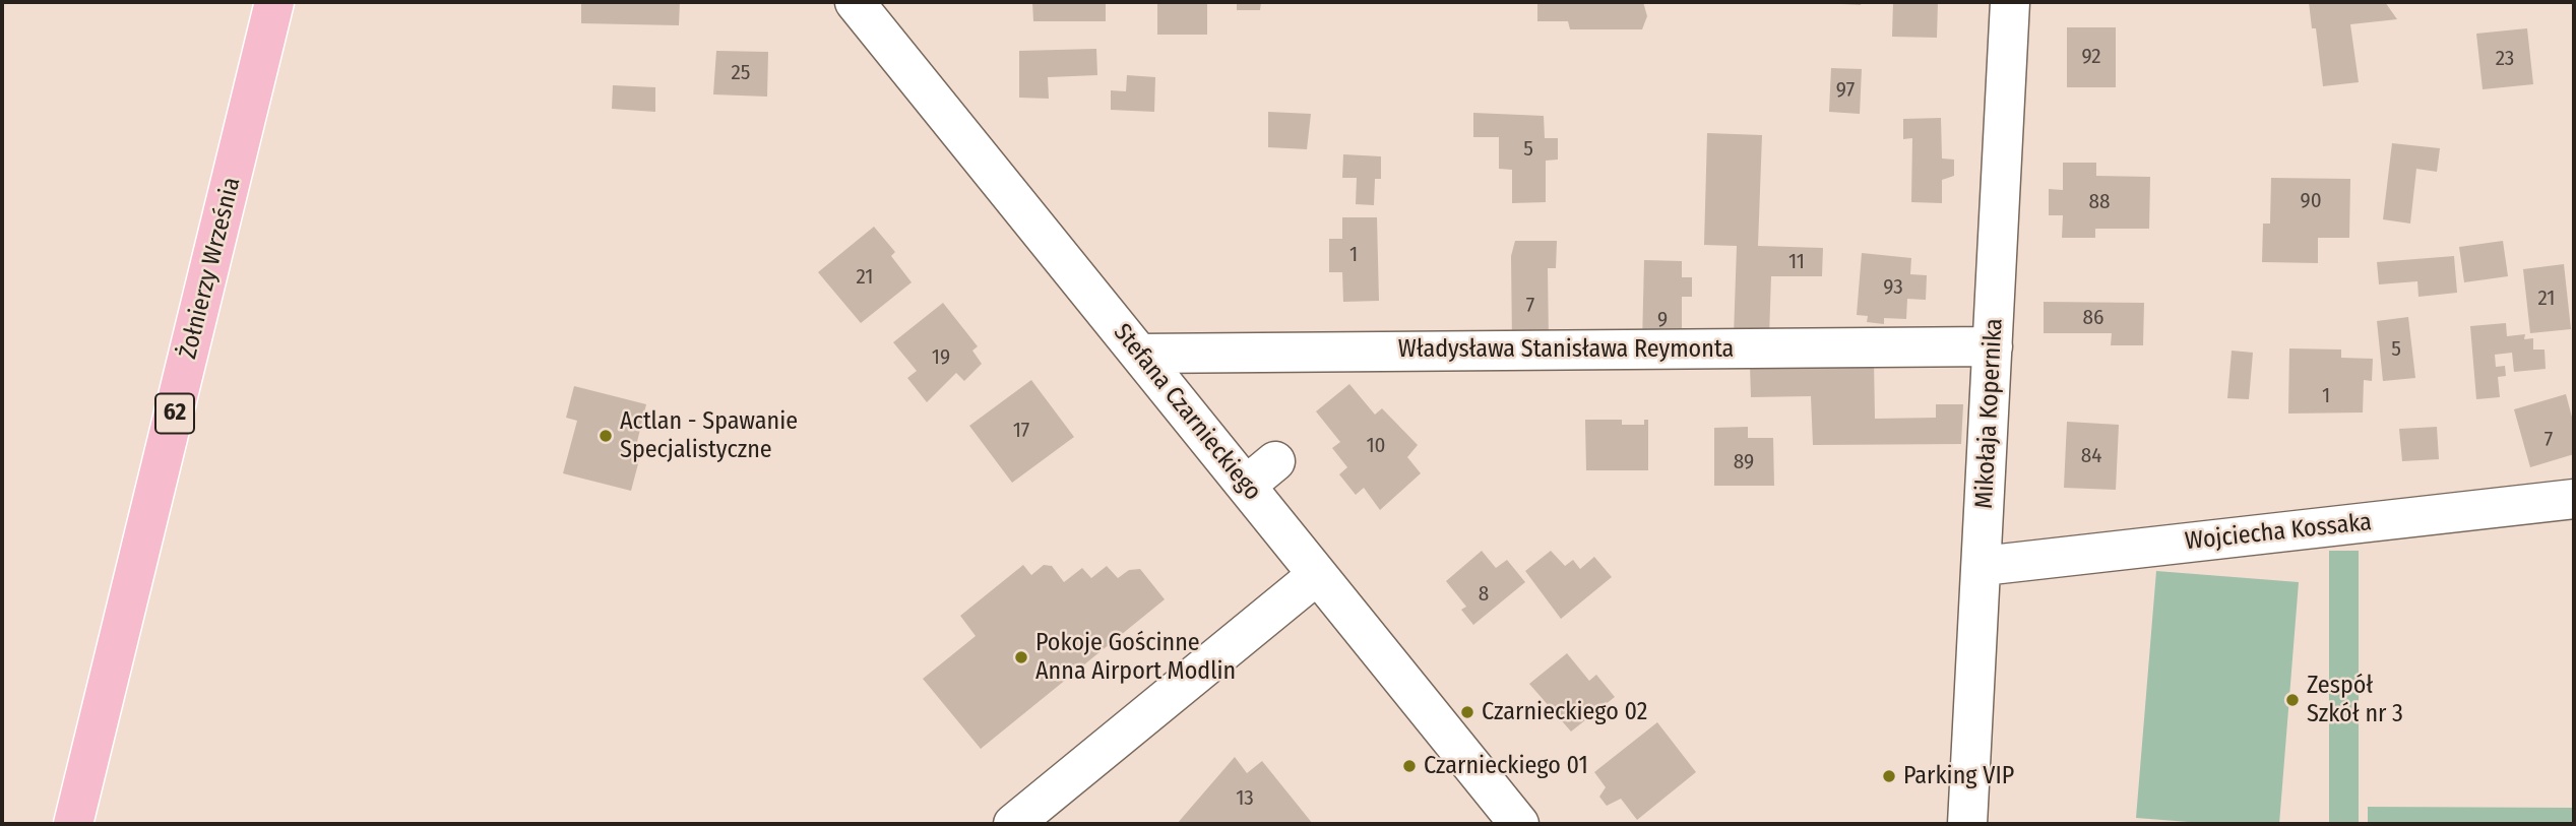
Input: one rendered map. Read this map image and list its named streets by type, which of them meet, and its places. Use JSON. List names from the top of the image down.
{
  "streets": {
    "main road": ["Żołnierzy Września", "62"],
    "street": [
      "Władysława Stanisława Reymonta",
      "Stefana Czarnieckiego",
      "Mikołaja Kopernika",
      "Wojciecha Kossaka"
    ]
  },
  "crossings": [
    ["Władysława Stanisława Reymonta", "Stefana Czarnieckiego"],
    ["Władysława Stanisława Reymonta", "Mikołaja Kopernika"],
    ["Mikołaja Kopernika", "Wojciecha Kossaka"]
  ],
  "places": [
    "Actlan - Spawanie Specjalistyczne",
    "Pokoje Gościnne Anna Airport Modlin",
    "Zespół Szkół nr 3",
    "Czarnieckiego 02",
    "Czarnieckiego 01",
    "Parking VIP"
  ],
  "house_numbers": [
    "92",
    "23",
    "25",
    "97",
    "5",
    "90",
    "88",
    "1",
    "11",
    "21",
    "93",
    "21",
    "7",
    "86",
    "9",
    "5",
    "19",
    "1",
    "17",
    "7",
    "10",
    "84",
    "89",
    "8",
    "13"
  ]
}
